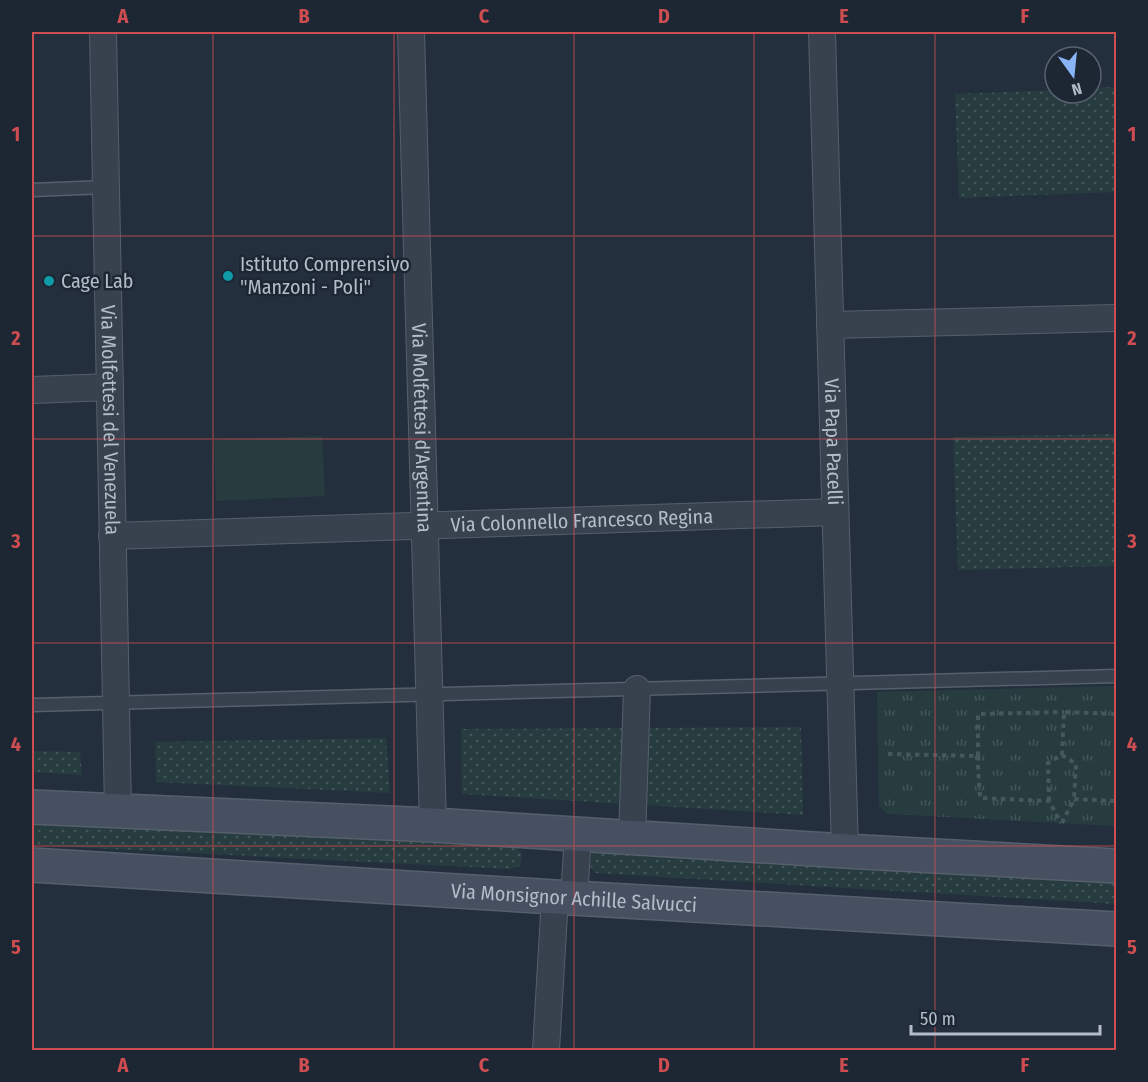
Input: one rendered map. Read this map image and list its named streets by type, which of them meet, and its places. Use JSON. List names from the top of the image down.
{
  "streets": {
    "main road": ["Via Monsignor Achille Salvucci"],
    "street": [
      "Via Molfettesi del Venezuela",
      "Via Molfettesi d'Argentina",
      "Via Papa Pacelli",
      "Via Colonnello Francesco Regina"
    ]
  },
  "crossings": [
    ["Via Molfettesi del Venezuela", "Via Colonnello Francesco Regina"],
    ["Via Molfettesi d'Argentina", "Via Colonnello Francesco Regina"],
    ["Via Papa Pacelli", "Via Colonnello Francesco Regina"]
  ],
  "places": ["Istituto Comprensivo \"Manzoni - Poli\"", "Cage Lab"],
  "scale_bar": "50 m",
  "north": "bottom",
  "grid": {
    "columns": [
      "A",
      "B",
      "C",
      "D",
      "E",
      "F"
    ],
    "rows": [
      "1",
      "2",
      "3",
      "4",
      "5"
    ]
  }
}
